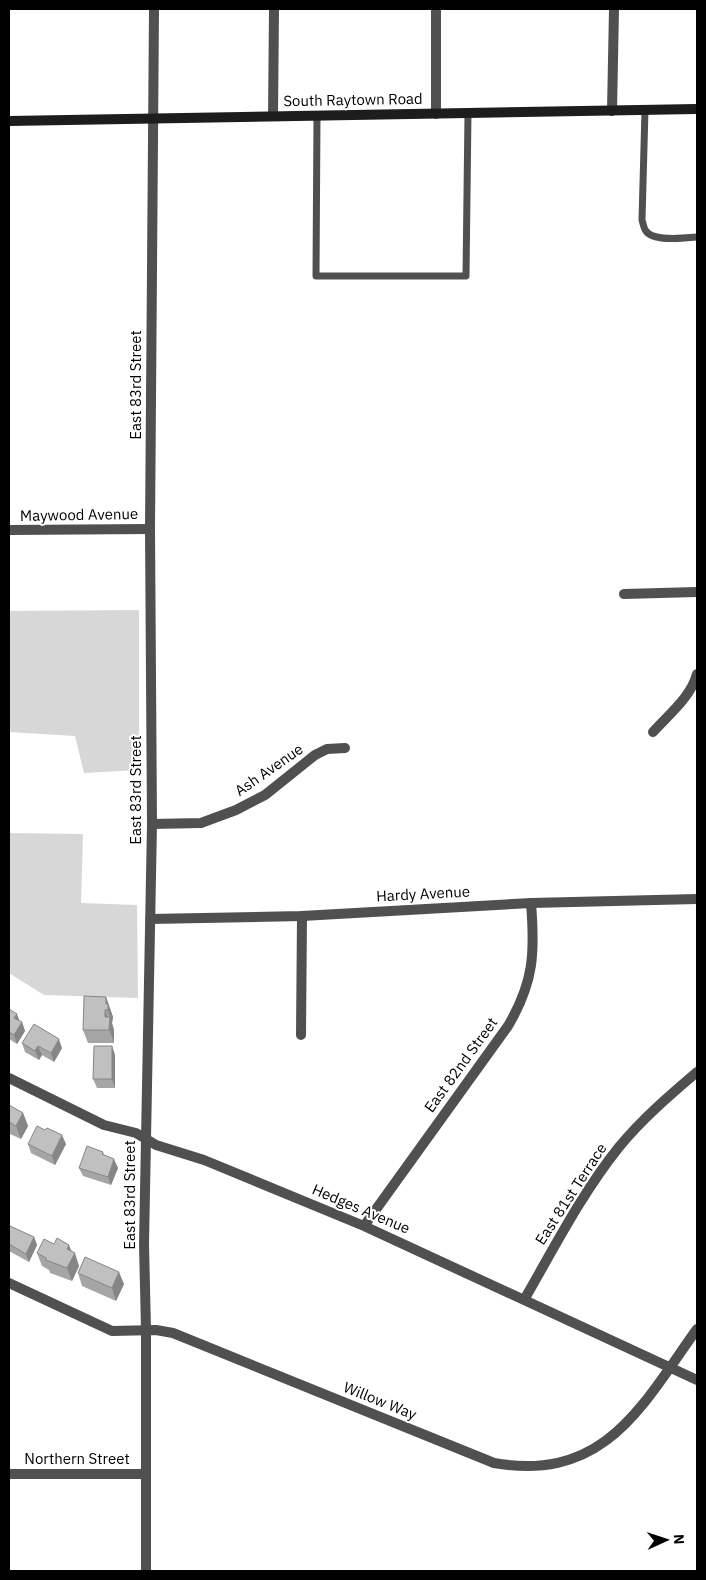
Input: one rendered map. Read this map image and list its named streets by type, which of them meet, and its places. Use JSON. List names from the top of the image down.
{
  "streets": {
    "main road": ["South Raytown Road"],
    "street": [
      "East 83rd Street",
      "Maywood Avenue",
      "Ash Avenue",
      "Hardy Avenue",
      "East 82nd Street",
      "East 81st Terrace",
      "Hedges Avenue",
      "Willow Way",
      "Northern Street"
    ]
  },
  "crossings": [
    ["South Raytown Road", "East 83rd Street"],
    ["East 83rd Street", "Maywood Avenue"],
    ["East 83rd Street", "Ash Avenue"],
    ["East 83rd Street", "Hardy Avenue"],
    ["East 83rd Street", "Hedges Avenue"],
    ["East 83rd Street", "Willow Way"],
    ["East 83rd Street", "Northern Street"],
    ["Hardy Avenue", "East 82nd Street"],
    ["East 82nd Street", "Hedges Avenue"],
    ["East 81st Terrace", "Hedges Avenue"],
    ["Hedges Avenue", "Willow Way"]
  ],
  "north": "right"
}
